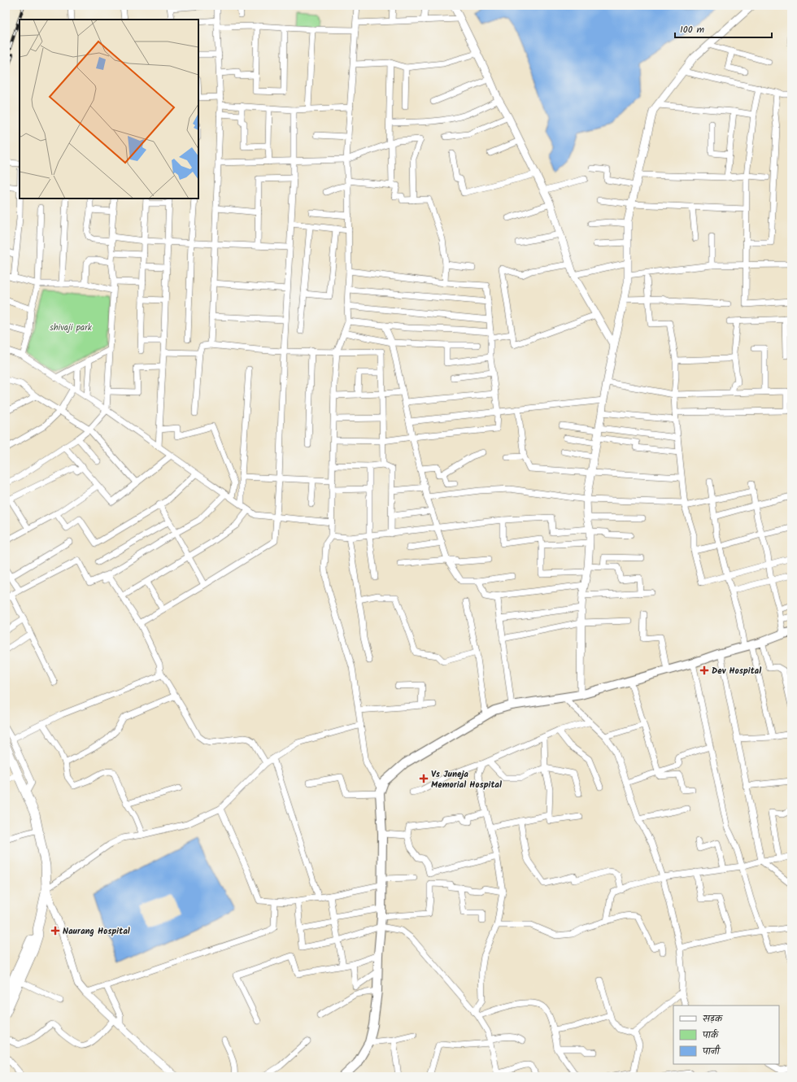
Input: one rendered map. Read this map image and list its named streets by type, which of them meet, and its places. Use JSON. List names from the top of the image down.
{
  "parks": ["shivaji park"],
  "places": {
    "health": ["Dev Hospital", "Vs Juneja Memorial Hospital", "Naurang Hospital"]
  },
  "legend": ["सड़क", "पार्क", "पानी"],
  "scale_bar": "100 m"
}
